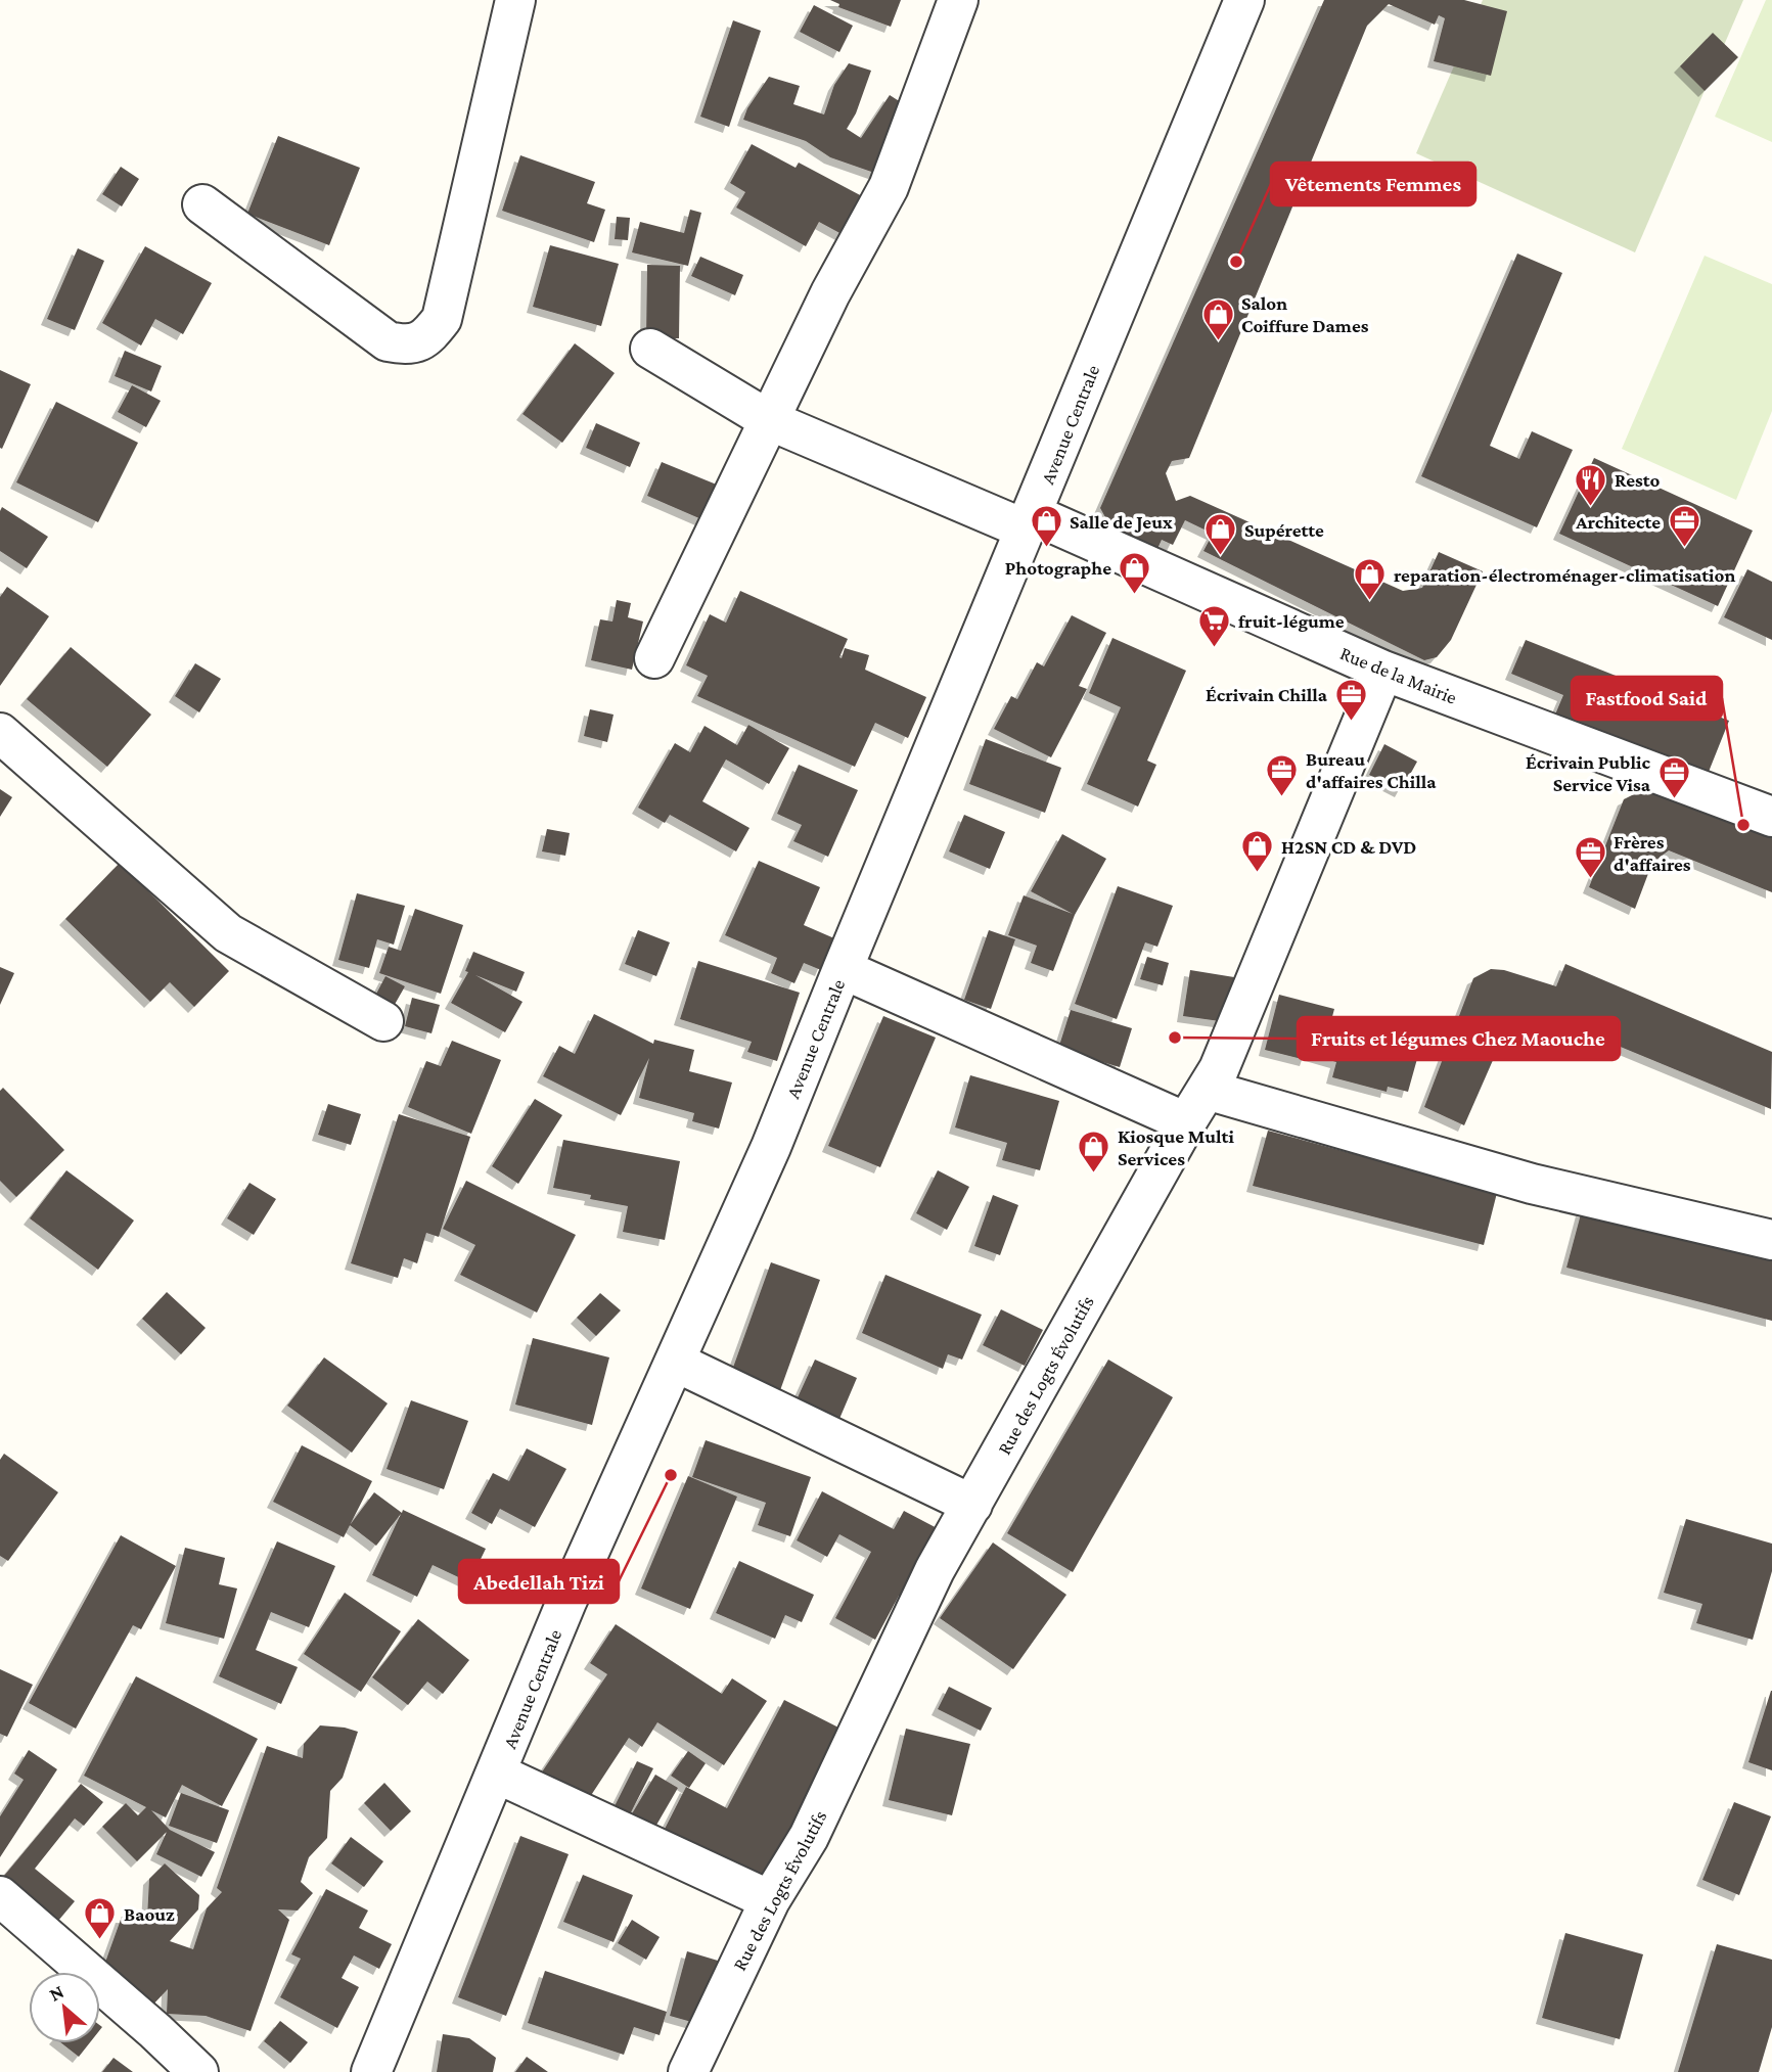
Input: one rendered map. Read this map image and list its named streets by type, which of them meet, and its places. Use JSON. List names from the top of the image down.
{
  "streets": {
    "street": ["Avenue Centrale", "Rue de la Mairie", "Rue des Logts Évolutifs"]
  },
  "crossings": [
    ["Avenue Centrale", "Rue de la Mairie"],
    ["Rue de la Mairie", "Rue des Logts Évolutifs"]
  ],
  "places": {
    "other": [
      "Vêtements Femmes",
      "Fastfood Said",
      "Fruits et légumes Chez Maouche",
      "Abedellah Tizi"
    ],
    "shop": [
      "Salon Coiffure Dames",
      "Salle de Jeux",
      "Supérette",
      "Photographe",
      "reparation-électroménager-climatisation",
      "H2SN CD & DVD",
      "Kiosque Multi Services",
      "Baouz"
    ],
    "restaurant": ["Resto"],
    "office": [
      "Architecte",
      "Écrivain Chilla",
      "Bureau d'affaires Chilla",
      "Écrivain Public Service Visa",
      "Frères d'affaires"
    ],
    "supermarket": ["fruit-légume"]
  },
  "north": "top left"
}
